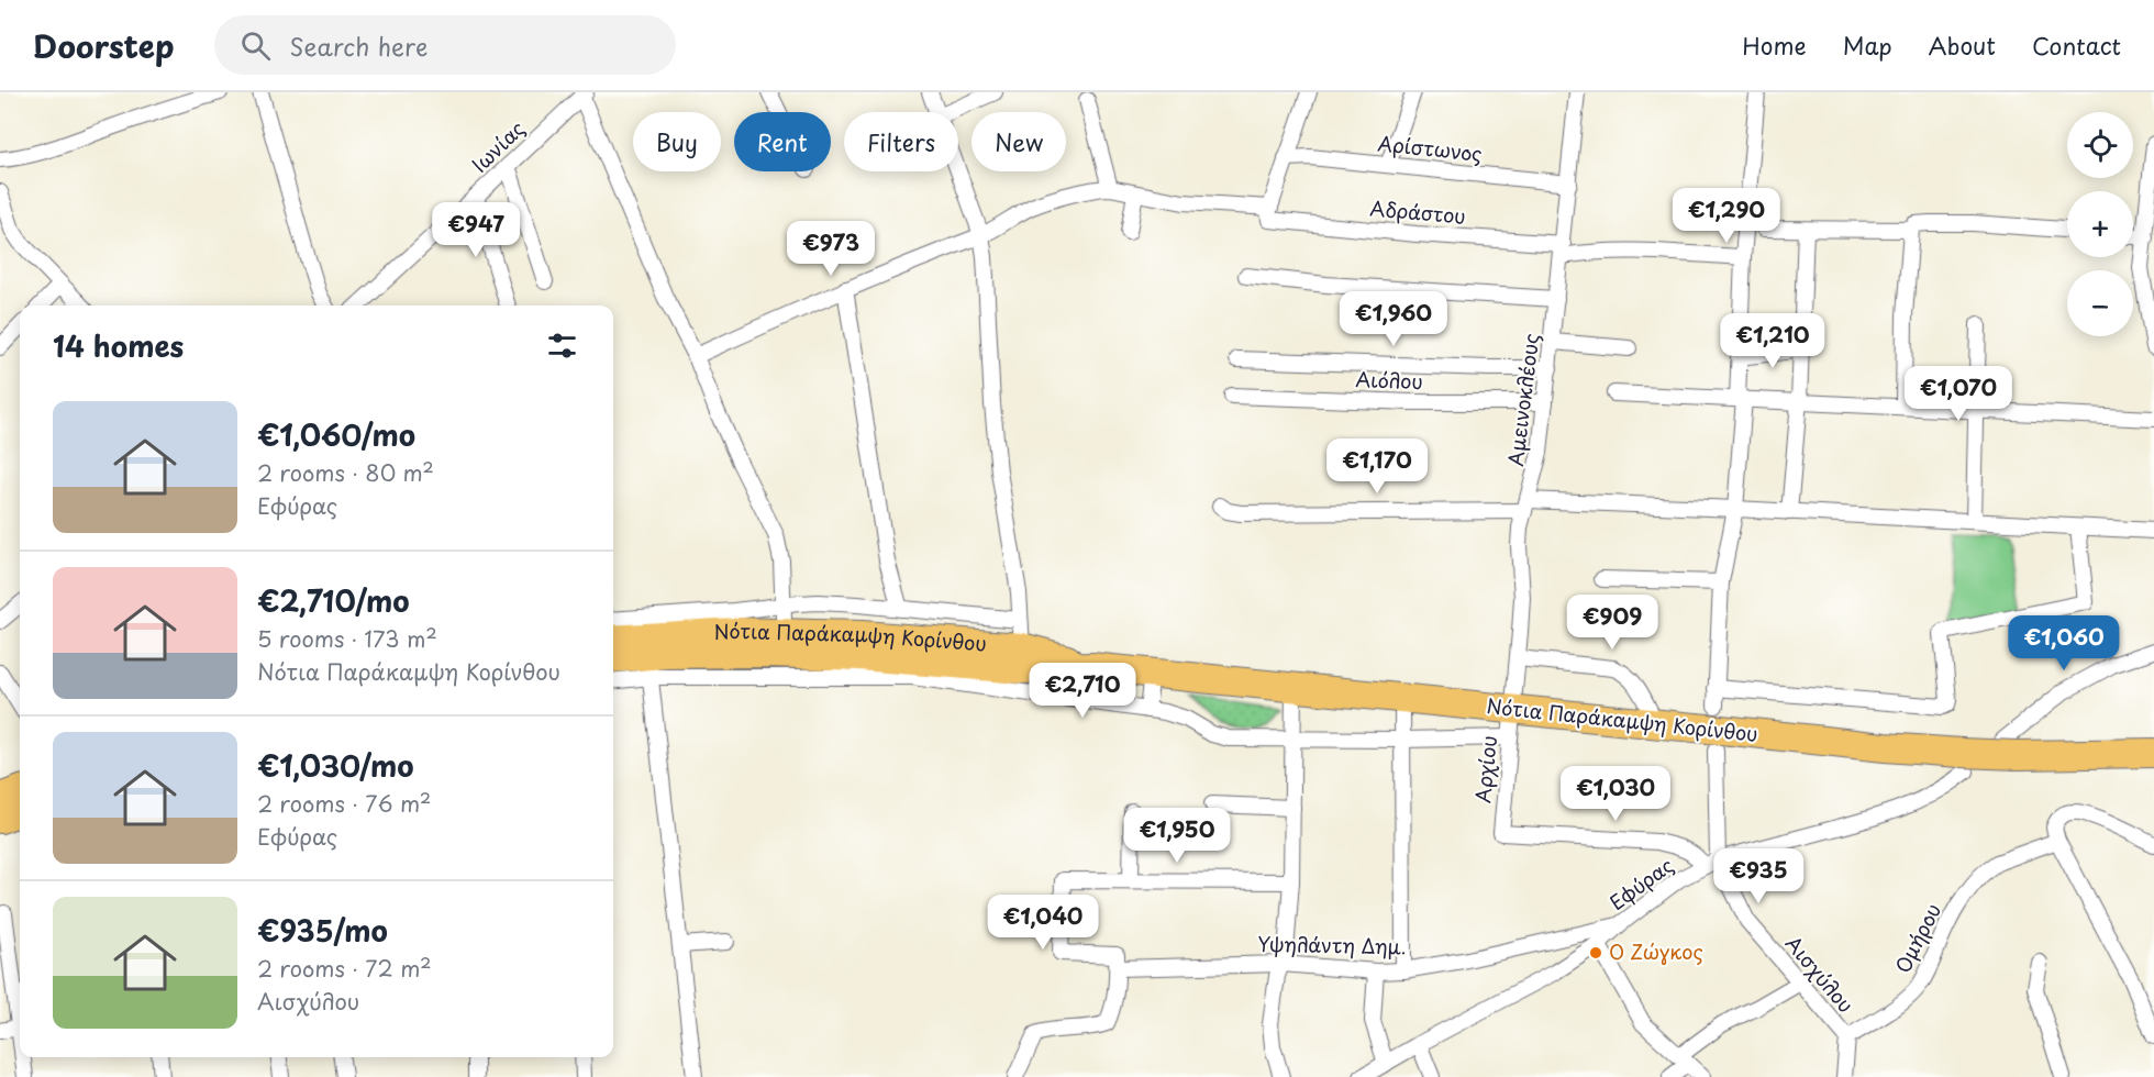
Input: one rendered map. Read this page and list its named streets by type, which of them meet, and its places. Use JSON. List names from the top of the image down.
{
  "streets": {
    "highway": ["Νότια Παράκαμψη Κορίνθου"],
    "street": [
      "Ιωνίας",
      "Αρίστωνος",
      "Αδράστου",
      "Αιόλου",
      "Αμεινοκλέους",
      "Αρχίου",
      "Εφύρας",
      "Ομήρου",
      "Υψηλάντη Δημ.",
      "Αισχύλου"
    ]
  },
  "crossings": [
    ["Αρίστωνος", "Αμεινοκλέους"],
    ["Αδράστου", "Αμεινοκλέους"],
    ["Αιόλου", "Αμεινοκλέους"],
    ["Αμεινοκλέους", "Νότια Παράκαμψη Κορίνθου"],
    ["Αμεινοκλέους", "Αρχίου"],
    ["Νότια Παράκαμψη Κορίνθου", "Αρχίου"],
    ["Νότια Παράκαμψη Κορίνθου", "Εφύρας"],
    ["Νότια Παράκαμψη Κορίνθου", "Αισχύλου"],
    ["Αρχίου", "Εφύρας"],
    ["Αρχίου", "Αισχύλου"],
    ["Εφύρας", "Υψηλάντη Δημ."],
    ["Εφύρας", "Αισχύλου"],
    ["Ομήρου", "Αισχύλου"]
  ],
  "places": ["Ο Ζώγκος"],
  "page": {
    "header": "Doorstep",
    "search": "Search here",
    "nav": [
      "Home",
      "Map",
      "About",
      "Contact"
    ],
    "map_buttons": ["+", "−"],
    "chip": [
      "Buy",
      "Rent",
      "Filters",
      "New"
    ],
    "price": [
      "€1,290",
      "€947",
      "€973",
      "€1,960",
      "€1,210",
      "€1,070",
      "€1,170",
      "€909",
      "€1,060",
      "€2,710",
      "€1,030",
      "€1,950",
      "€935",
      "€1,040"
    ],
    "heading": "14 homes",
    "list": [
      {
        "name": "€1,060/mo",
        "note": "2 rooms · 80 m² · Εφύρας"
      },
      {
        "name": "€2,710/mo",
        "note": "5 rooms · 173 m² · Νότια Παράκαμψη Κορίνθου"
      },
      {
        "name": "€1,030/mo",
        "note": "2 rooms · 76 m² · Εφύρας"
      },
      {
        "name": "€935/mo",
        "note": "2 rooms · 72 m² · Αισχύλου"
      }
    ]
  }
}
